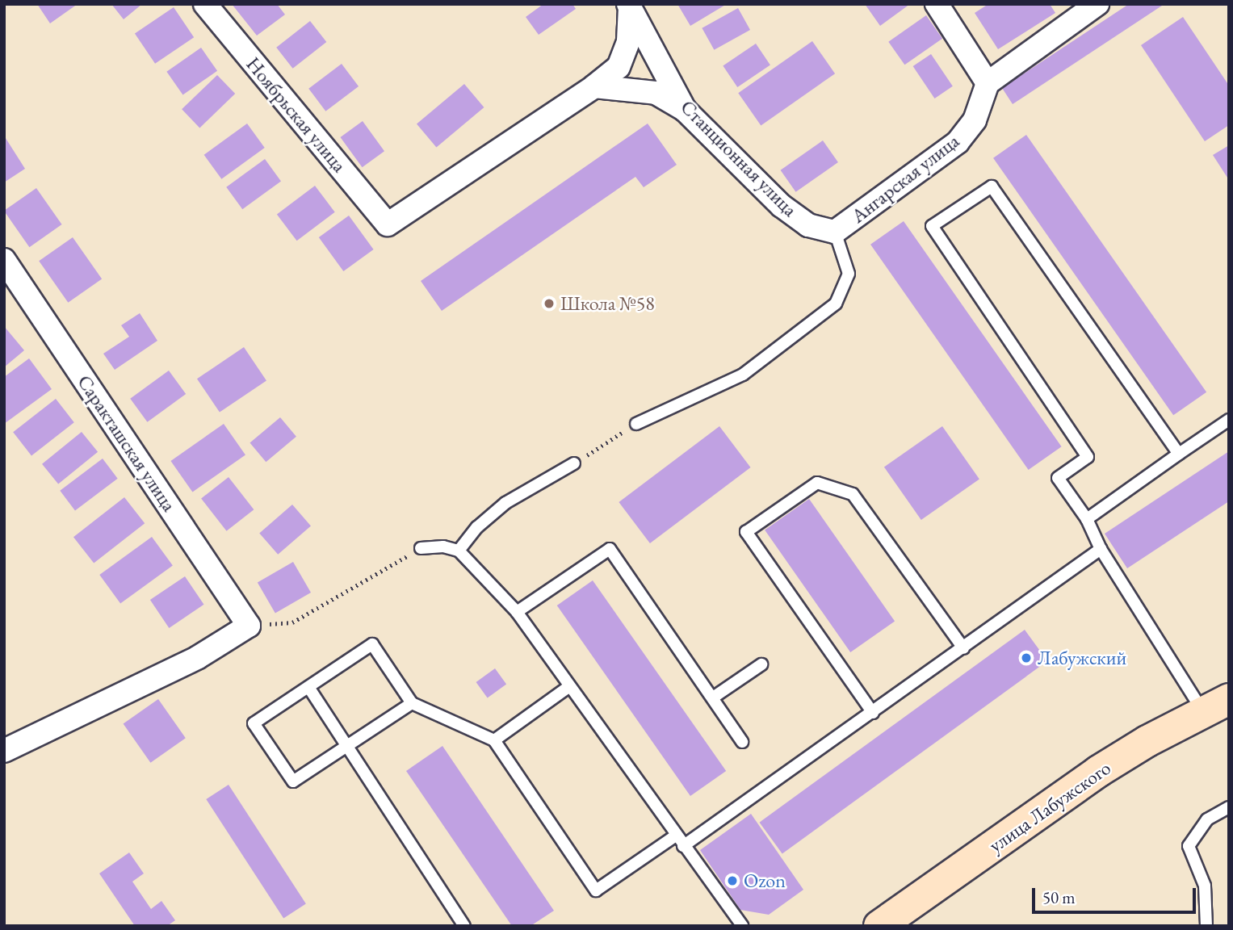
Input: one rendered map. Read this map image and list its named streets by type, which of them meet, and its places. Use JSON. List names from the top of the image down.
{
  "streets": {
    "street": [
      "Ноябрьская улица",
      "Станционная улица",
      "Ангарская улица",
      "Саракташская улица",
      "улица Лабужского"
    ]
  },
  "crossings": [
    ["Станционная улица", "Ангарская улица"]
  ],
  "places": ["Школа №58", "Лабужский", "Ozon"],
  "scale_bar": "50 m"
}
